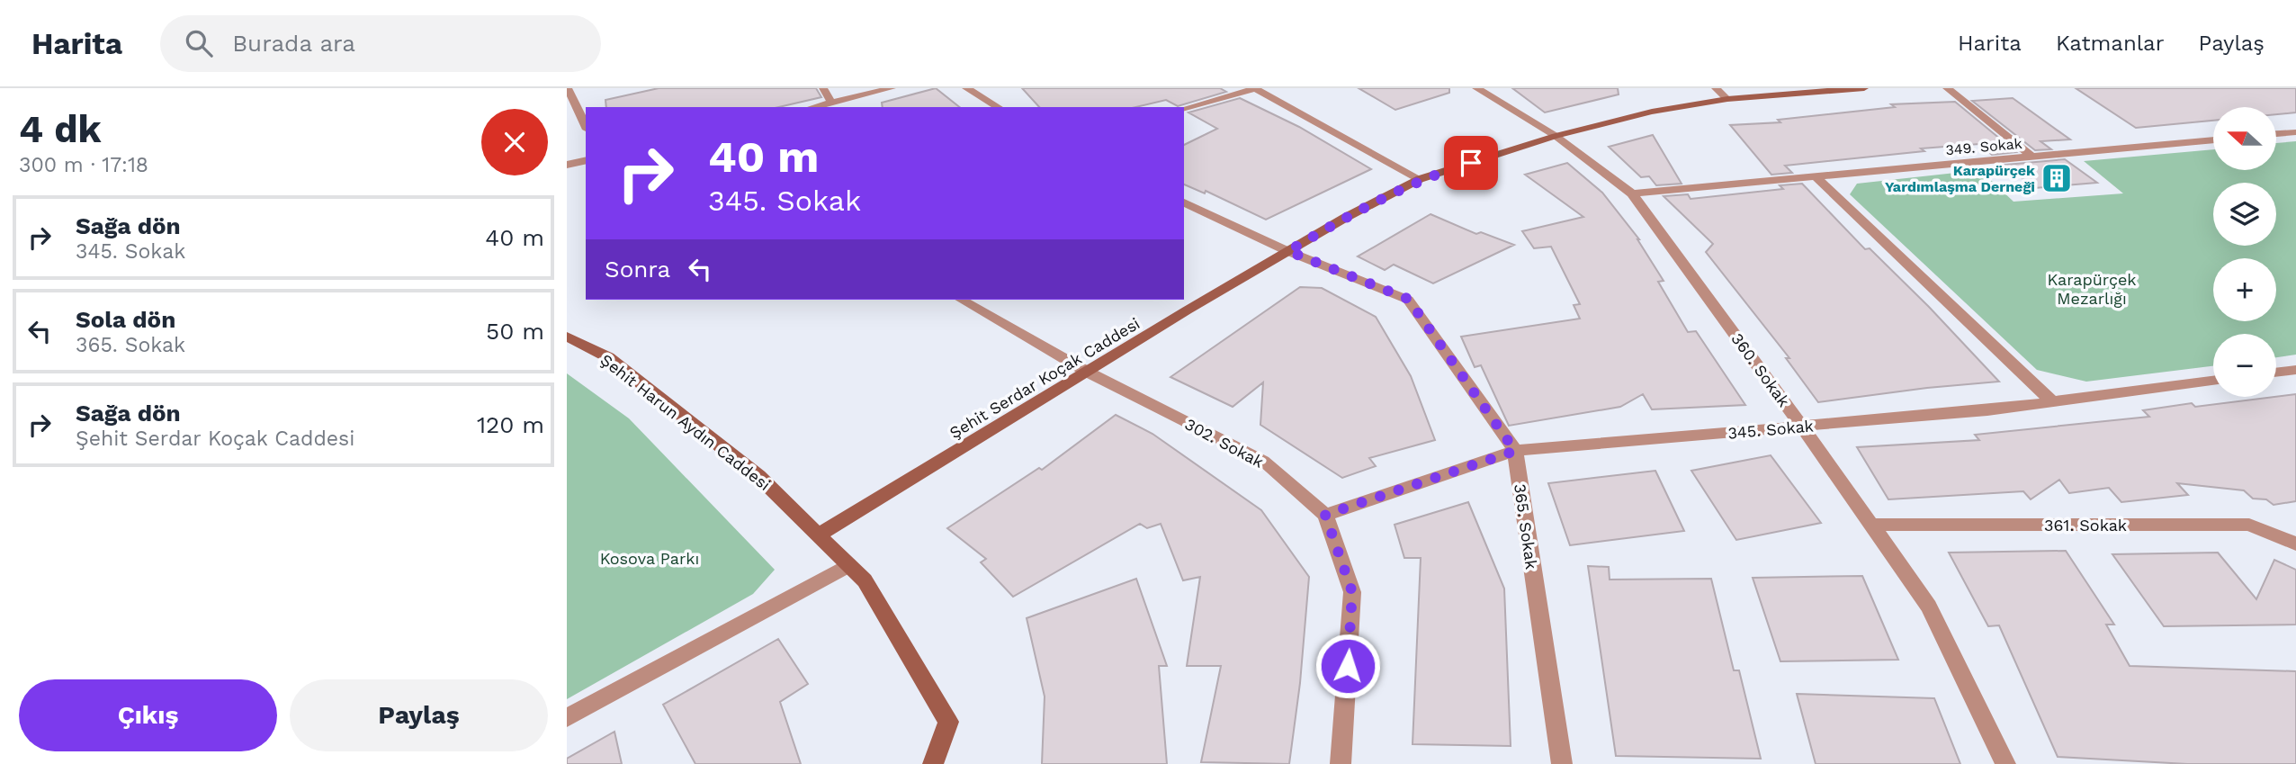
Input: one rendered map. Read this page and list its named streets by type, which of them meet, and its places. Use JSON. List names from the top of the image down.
{
  "streets": {
    "street": [
      "349. Sokak",
      "360. Sokak",
      "Şehit Serdar Koçak Caddesi",
      "Şehit Harun Aydın Caddesi",
      "345. Sokak",
      "302. Sokak",
      "361. Sokak",
      "365. Sokak"
    ]
  },
  "crossings": [
    ["349. Sokak", "360. Sokak"],
    ["360. Sokak", "Şehit Serdar Koçak Caddesi"],
    ["360. Sokak", "345. Sokak"],
    ["360. Sokak", "361. Sokak"],
    ["Şehit Serdar Koçak Caddesi", "Şehit Harun Aydın Caddesi"],
    ["Şehit Serdar Koçak Caddesi", "302. Sokak"],
    ["Şehit Serdar Koçak Caddesi", "365. Sokak"],
    ["345. Sokak", "302. Sokak"],
    ["345. Sokak", "365. Sokak"]
  ],
  "parks": ["Karapürçek Mezarlığı", "Kosova Parkı"],
  "places": {
    "building": ["Karapürçek Yardımlaşma Derneği"]
  },
  "north": "left",
  "page": {
    "header": "Harita",
    "search": "Burada ara",
    "nav": ["Harita", "Katmanlar", "Paylaş"],
    "heading": ["4 dk", "300 m · 17:18"],
    "map_buttons": ["+", "−"],
    "turn": ["40 m", "345. Sokak"],
    "list": [
      {
        "name": "Sağa dön",
        "note": "345. Sokak",
        "value": "40 m"
      },
      {
        "name": "Sola dön",
        "note": "365. Sokak",
        "value": "50 m"
      },
      {
        "name": "Sağa dön",
        "note": "Şehit Serdar Koçak Caddesi",
        "value": "120 m"
      }
    ],
    "then": "Sonra",
    "buttons": ["Çıkış", "Paylaş"]
  }
}
